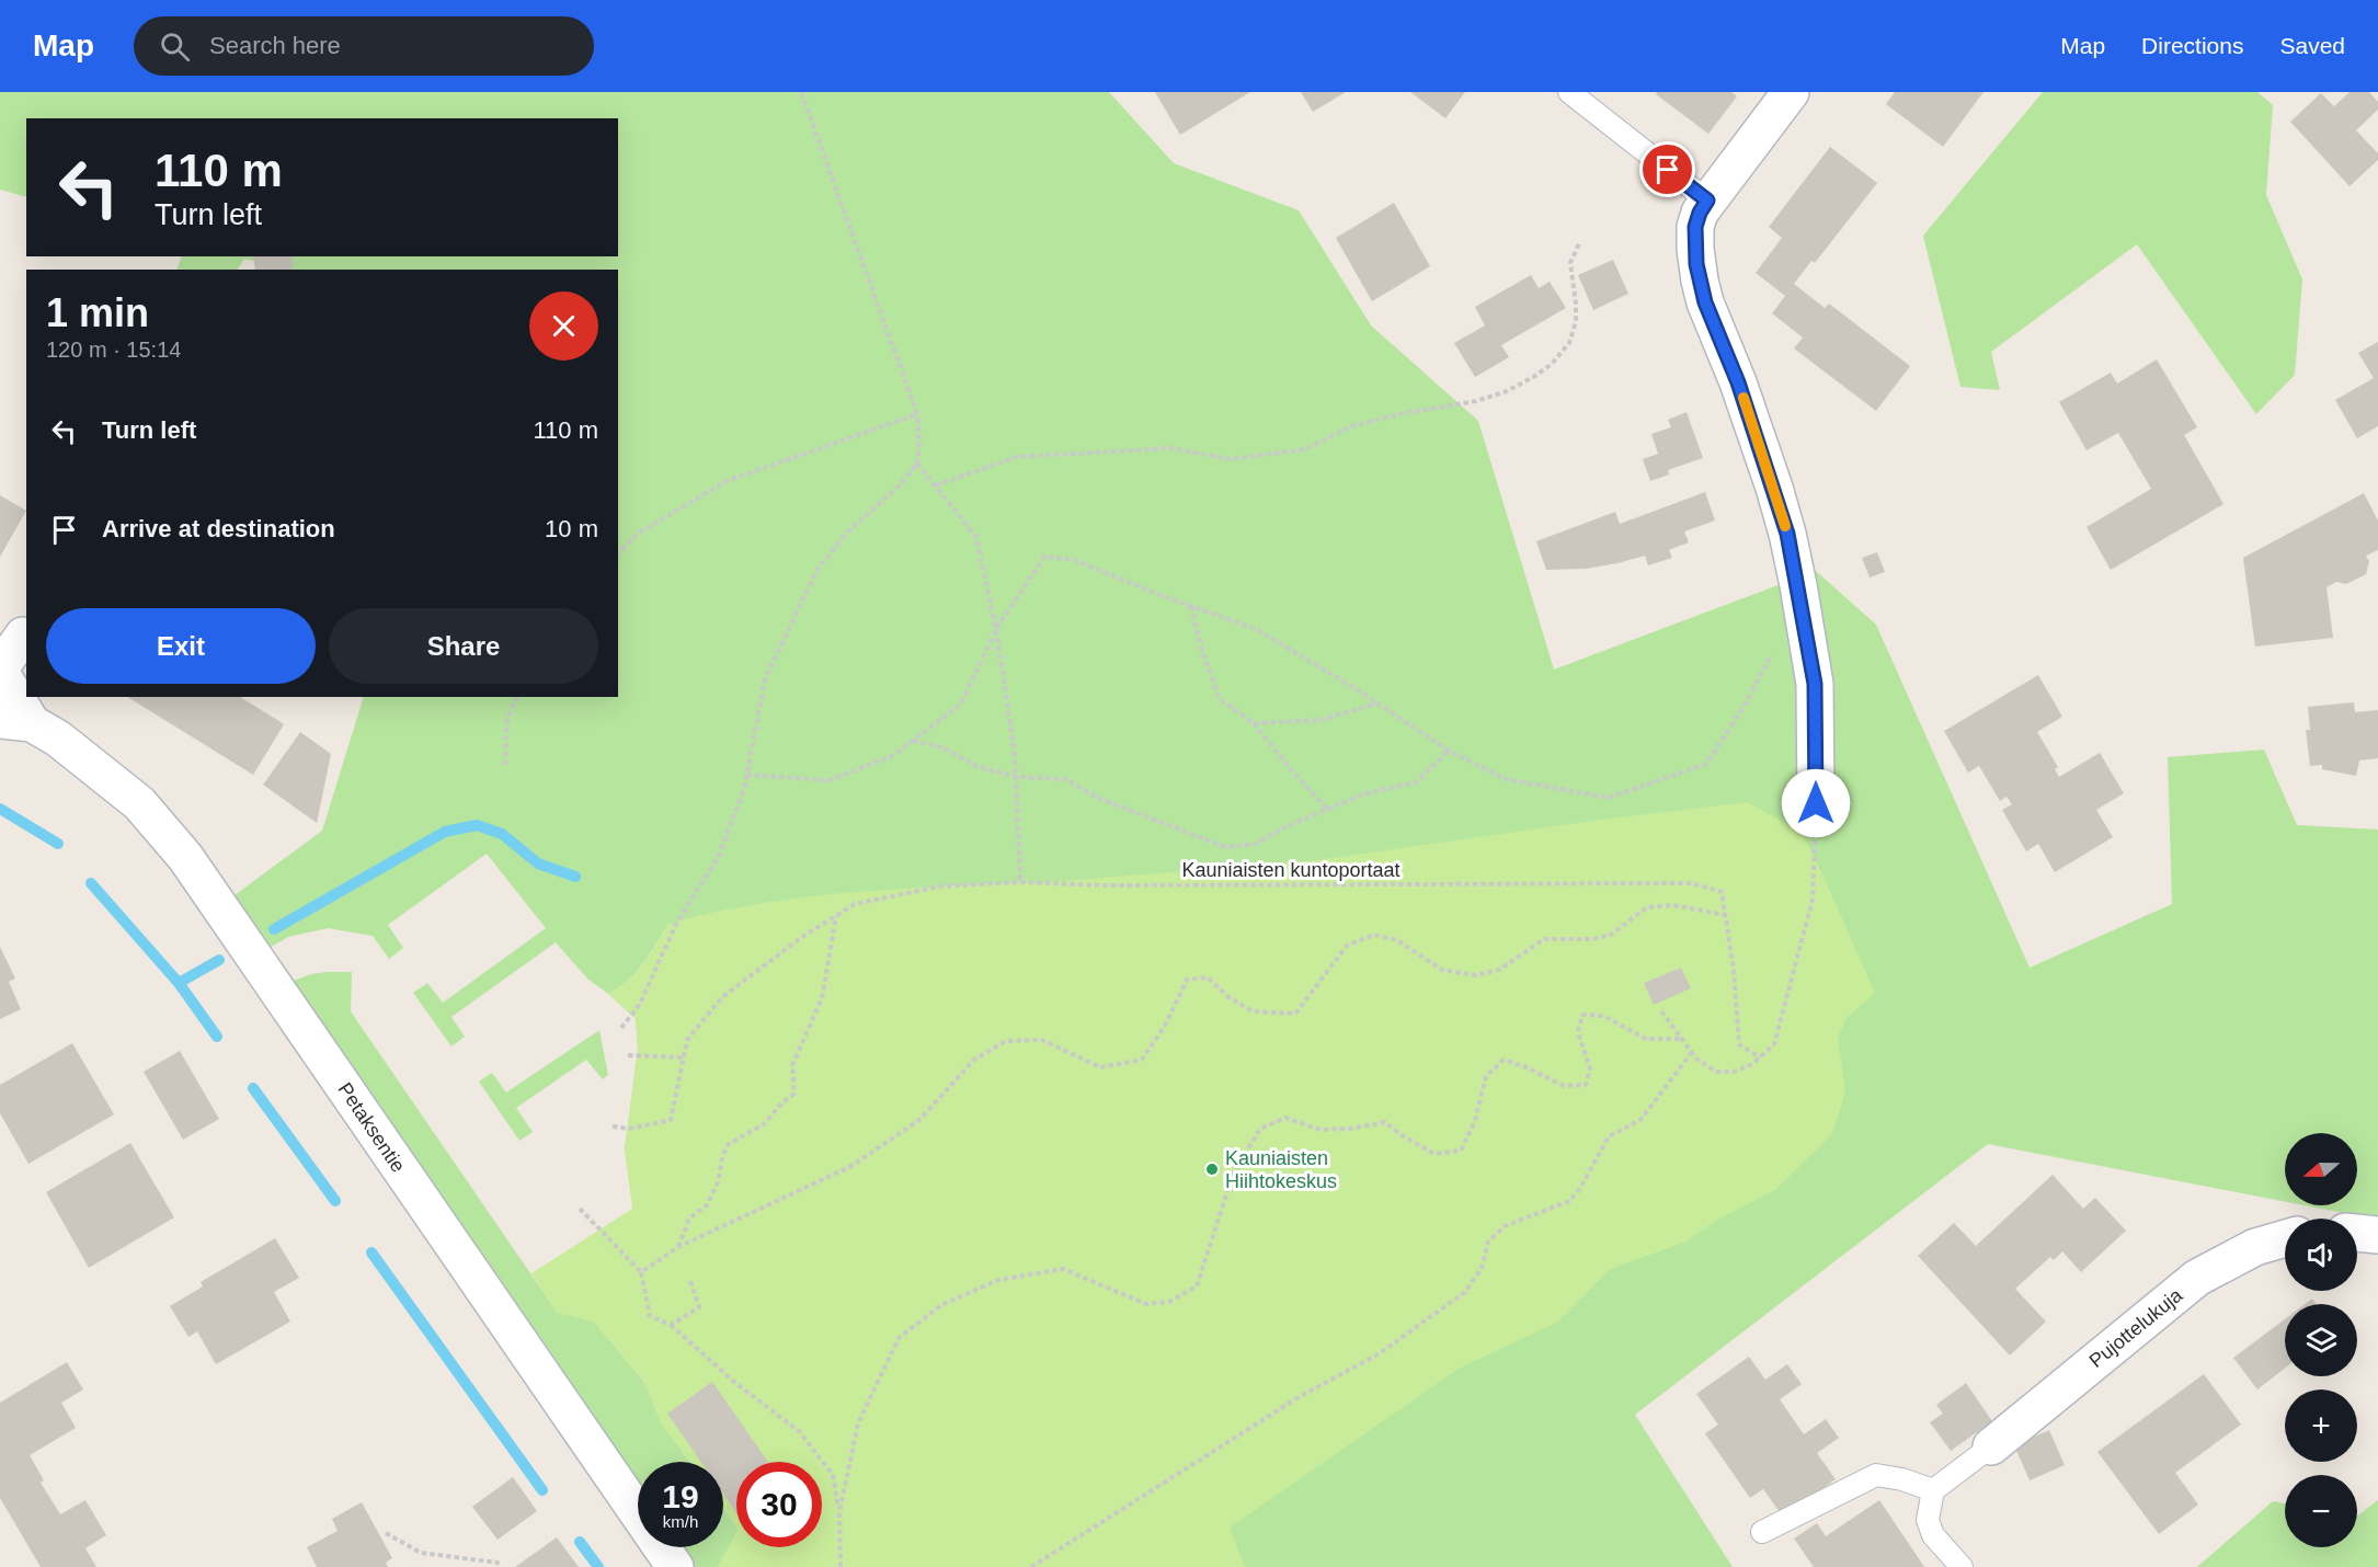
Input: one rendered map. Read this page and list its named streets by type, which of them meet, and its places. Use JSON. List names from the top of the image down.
{
  "streets": {
    "street": ["Petaksentie", "Pujottelukuja"],
    "path": ["Kauniaisten kuntoportaat"]
  },
  "places": ["Kauniaisten Hiihtokeskus"],
  "north": "left",
  "page": {
    "header": "Map",
    "search": "Search here",
    "nav": ["Map", "Directions", "Saved"],
    "turn": ["110 m", "Turn left"],
    "heading": ["1 min", "120 m · 15:14"],
    "list": [
      {
        "name": "Turn left",
        "value": "110 m"
      },
      {
        "name": "Arrive at destination",
        "value": "10 m"
      }
    ],
    "buttons": ["Exit", "Share"],
    "map_buttons": ["+", "−"],
    "speed": "19 km/h",
    "limit": "30"
  }
}
